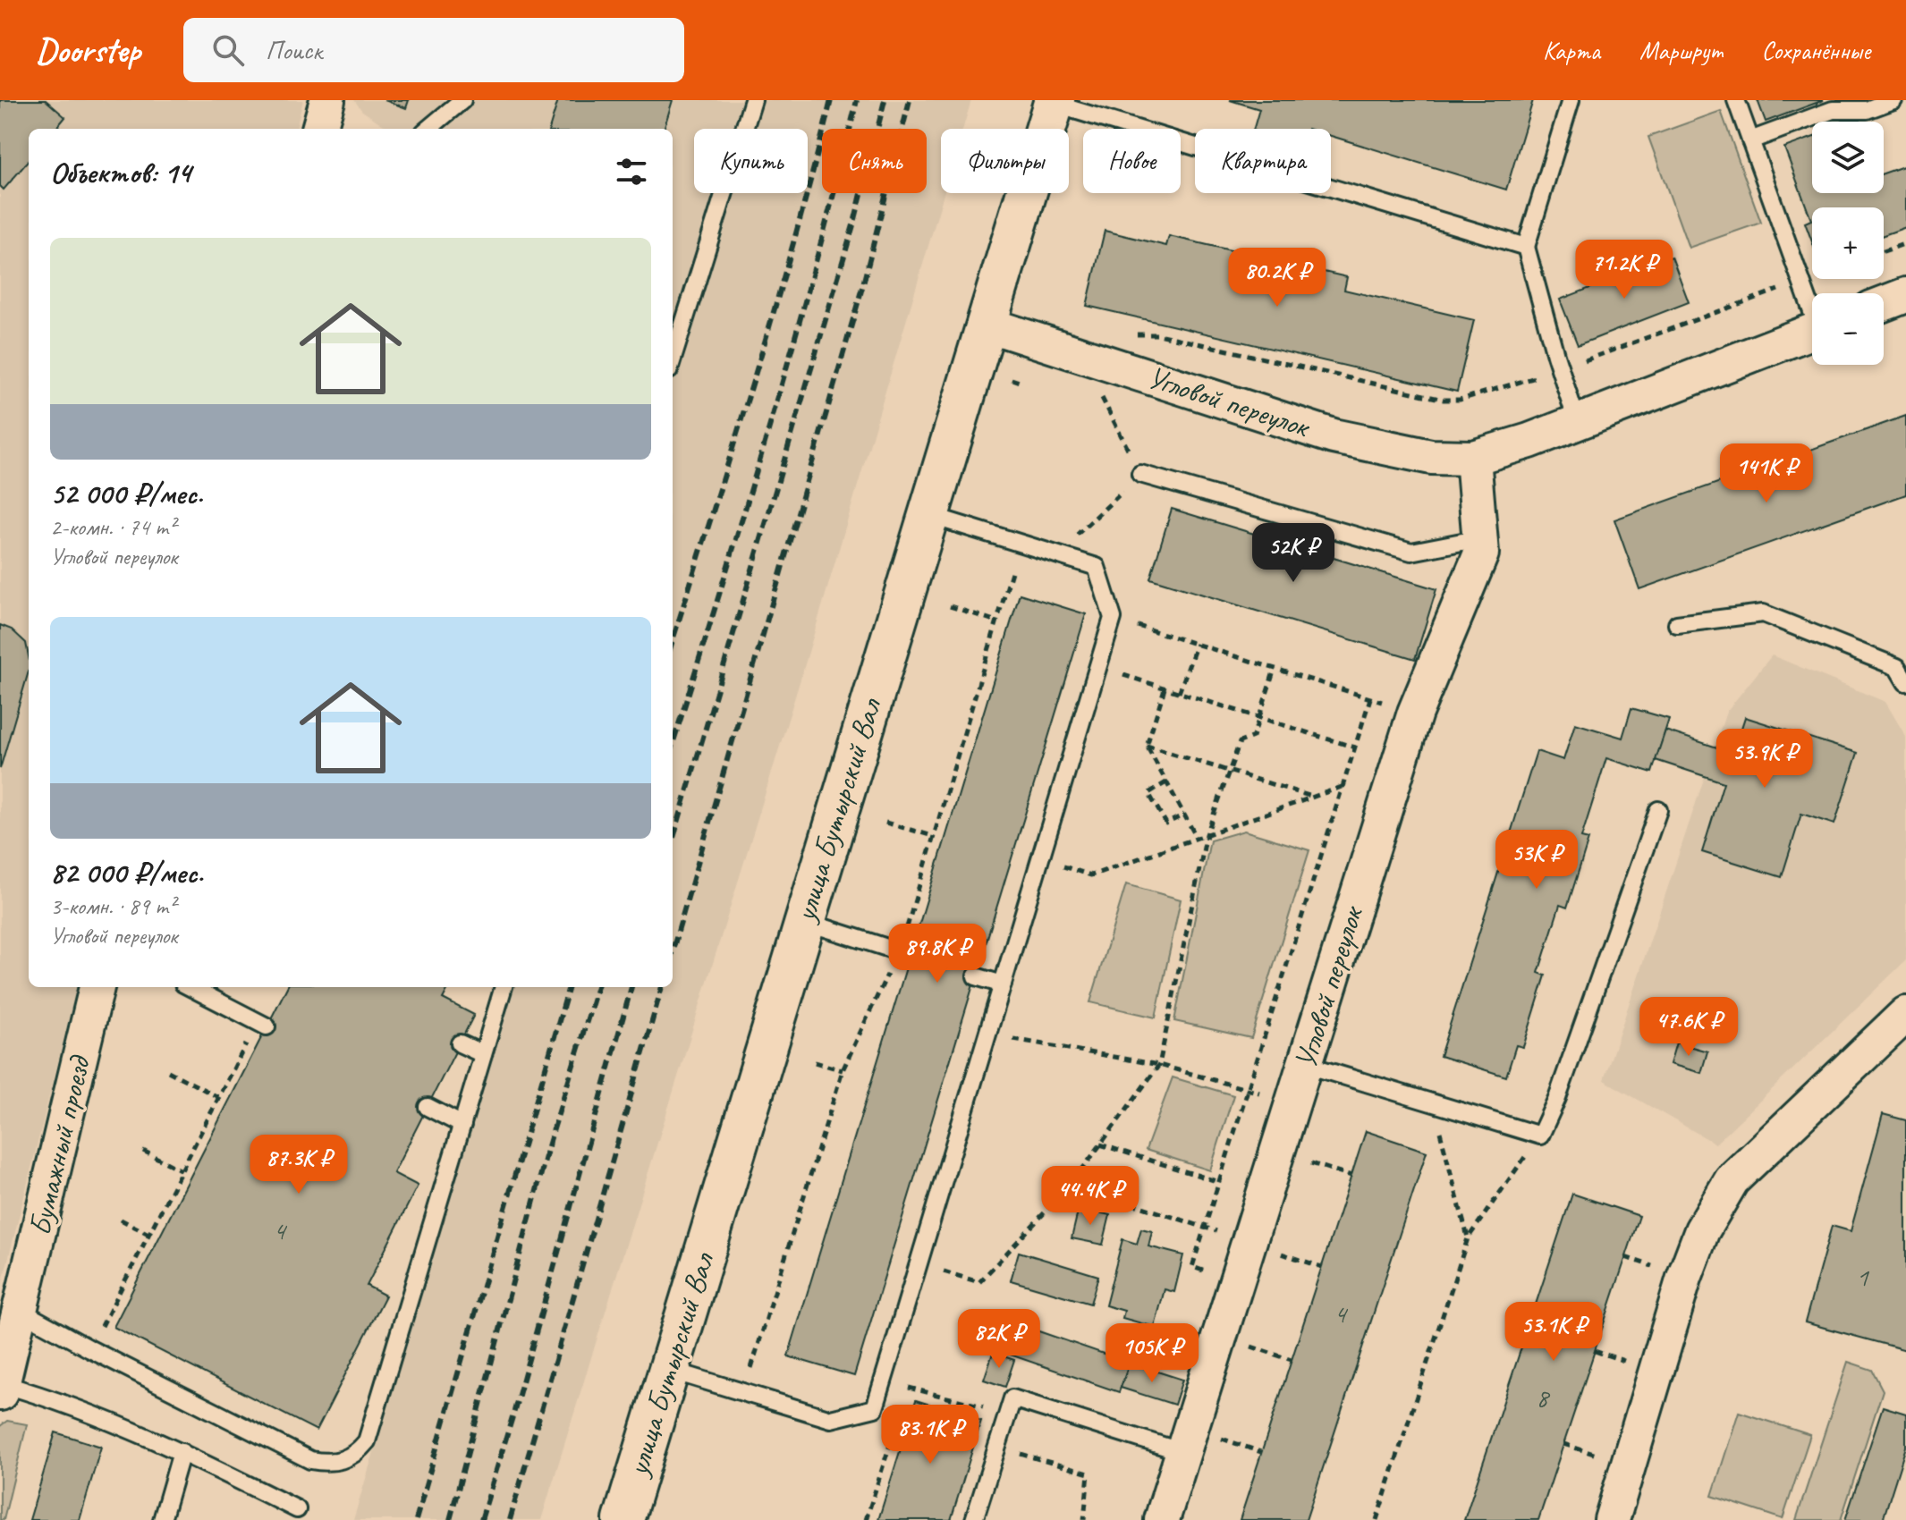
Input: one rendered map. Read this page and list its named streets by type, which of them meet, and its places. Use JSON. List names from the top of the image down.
{
  "streets": {
    "street": ["Угловой переулок", "улица Бутырский Вал", "Бумажный проезд"]
  },
  "crossings": [
    ["Угловой переулок", "улица Бутырский Вал"]
  ],
  "house_numbers": [
    "4",
    "1",
    "4",
    "8"
  ],
  "page": {
    "header": "Doorstep",
    "search": "Поиск",
    "nav": ["Карта", "Маршрут", "Сохранённые"],
    "map_buttons": ["+", "−"],
    "chip": [
      "Купить",
      "Снять",
      "Фильтры",
      "Новое",
      "Квартира"
    ],
    "heading": "Объектов: 14",
    "list": [
      {
        "name": "52 000 ₽/мес.",
        "note": "2-комн. · 74 m² · Угловой переулок"
      },
      {
        "name": "82 000 ₽/мес.",
        "note": "3-комн. · 89 m² · Угловой переулок"
      }
    ],
    "price": [
      "71.2K ₽",
      "80.2K ₽",
      "141K ₽",
      "52K ₽",
      "53.9K ₽",
      "53K ₽",
      "89.8K ₽",
      "47.6K ₽",
      "87.3K ₽",
      "44.4K ₽",
      "53.1K ₽",
      "82K ₽",
      "105K ₽",
      "83.1K ₽"
    ]
  }
}
